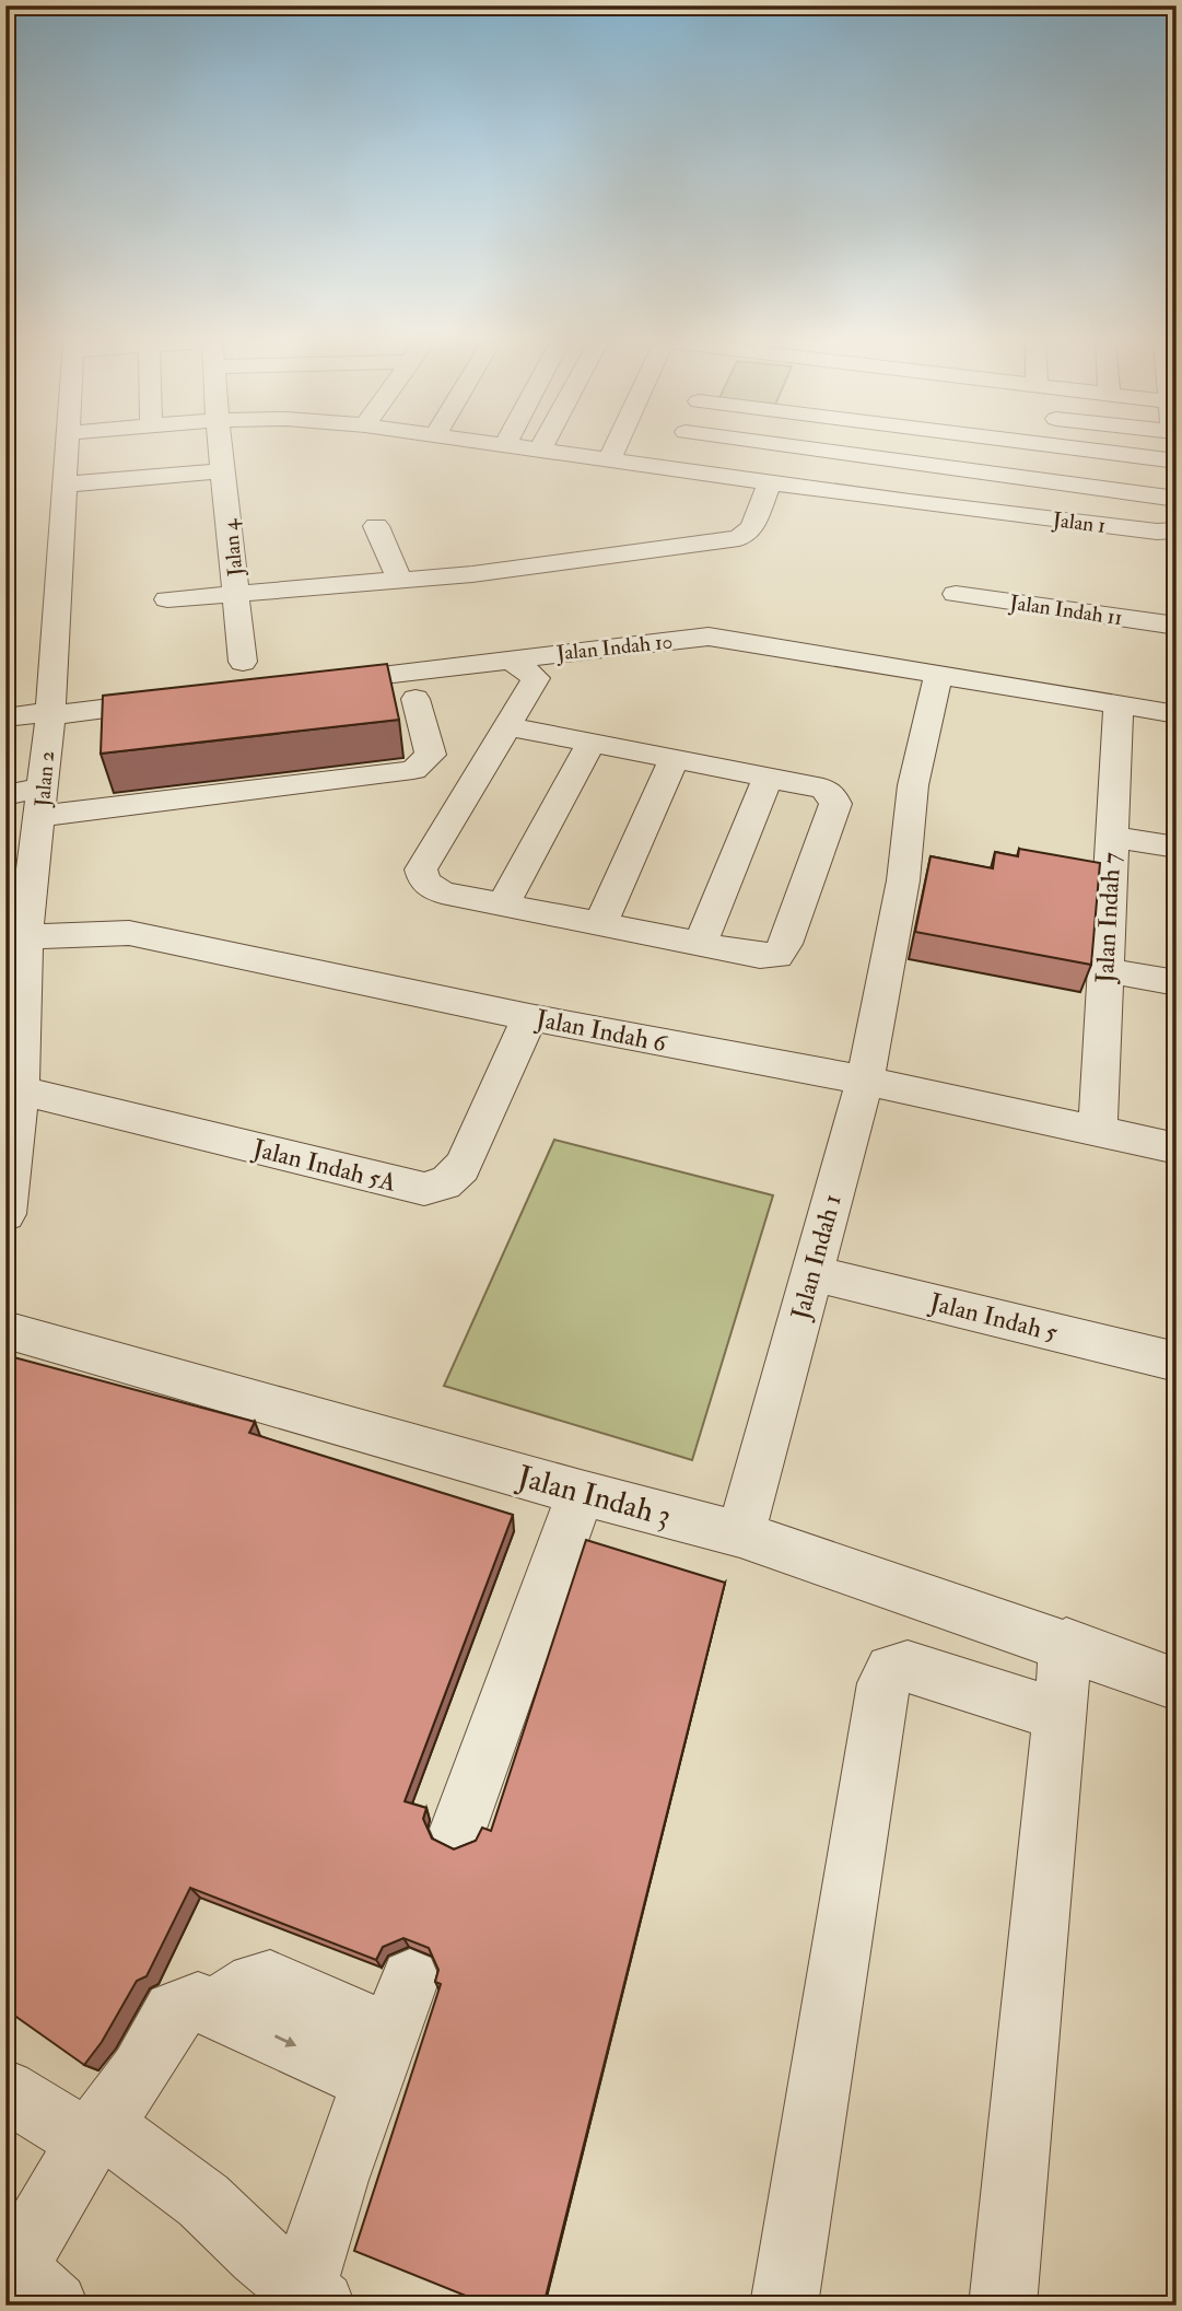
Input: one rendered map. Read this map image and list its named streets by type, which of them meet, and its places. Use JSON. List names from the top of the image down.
{
  "streets": {
    "street": [
      "Jalan 1",
      "Jalan 4",
      "Jalan Indah 11",
      "Jalan Indah 10",
      "Jalan 2",
      "Jalan Indah 7",
      "Jalan Indah 6",
      "Jalan Indah 5A",
      "Jalan Indah 1",
      "Jalan Indah 5",
      "Jalan Indah 3"
    ]
  },
  "crossings": [
    ["Jalan Indah 10", "Jalan Indah 7"],
    ["Jalan Indah 10", "Jalan Indah 1"],
    ["Jalan 2", "Jalan Indah 6"],
    ["Jalan 2", "Jalan Indah 5A"],
    ["Jalan Indah 7", "Jalan Indah 6"],
    ["Jalan Indah 6", "Jalan Indah 5A"],
    ["Jalan Indah 6", "Jalan Indah 1"],
    ["Jalan Indah 1", "Jalan Indah 5"],
    ["Jalan Indah 1", "Jalan Indah 3"]
  ]
}
